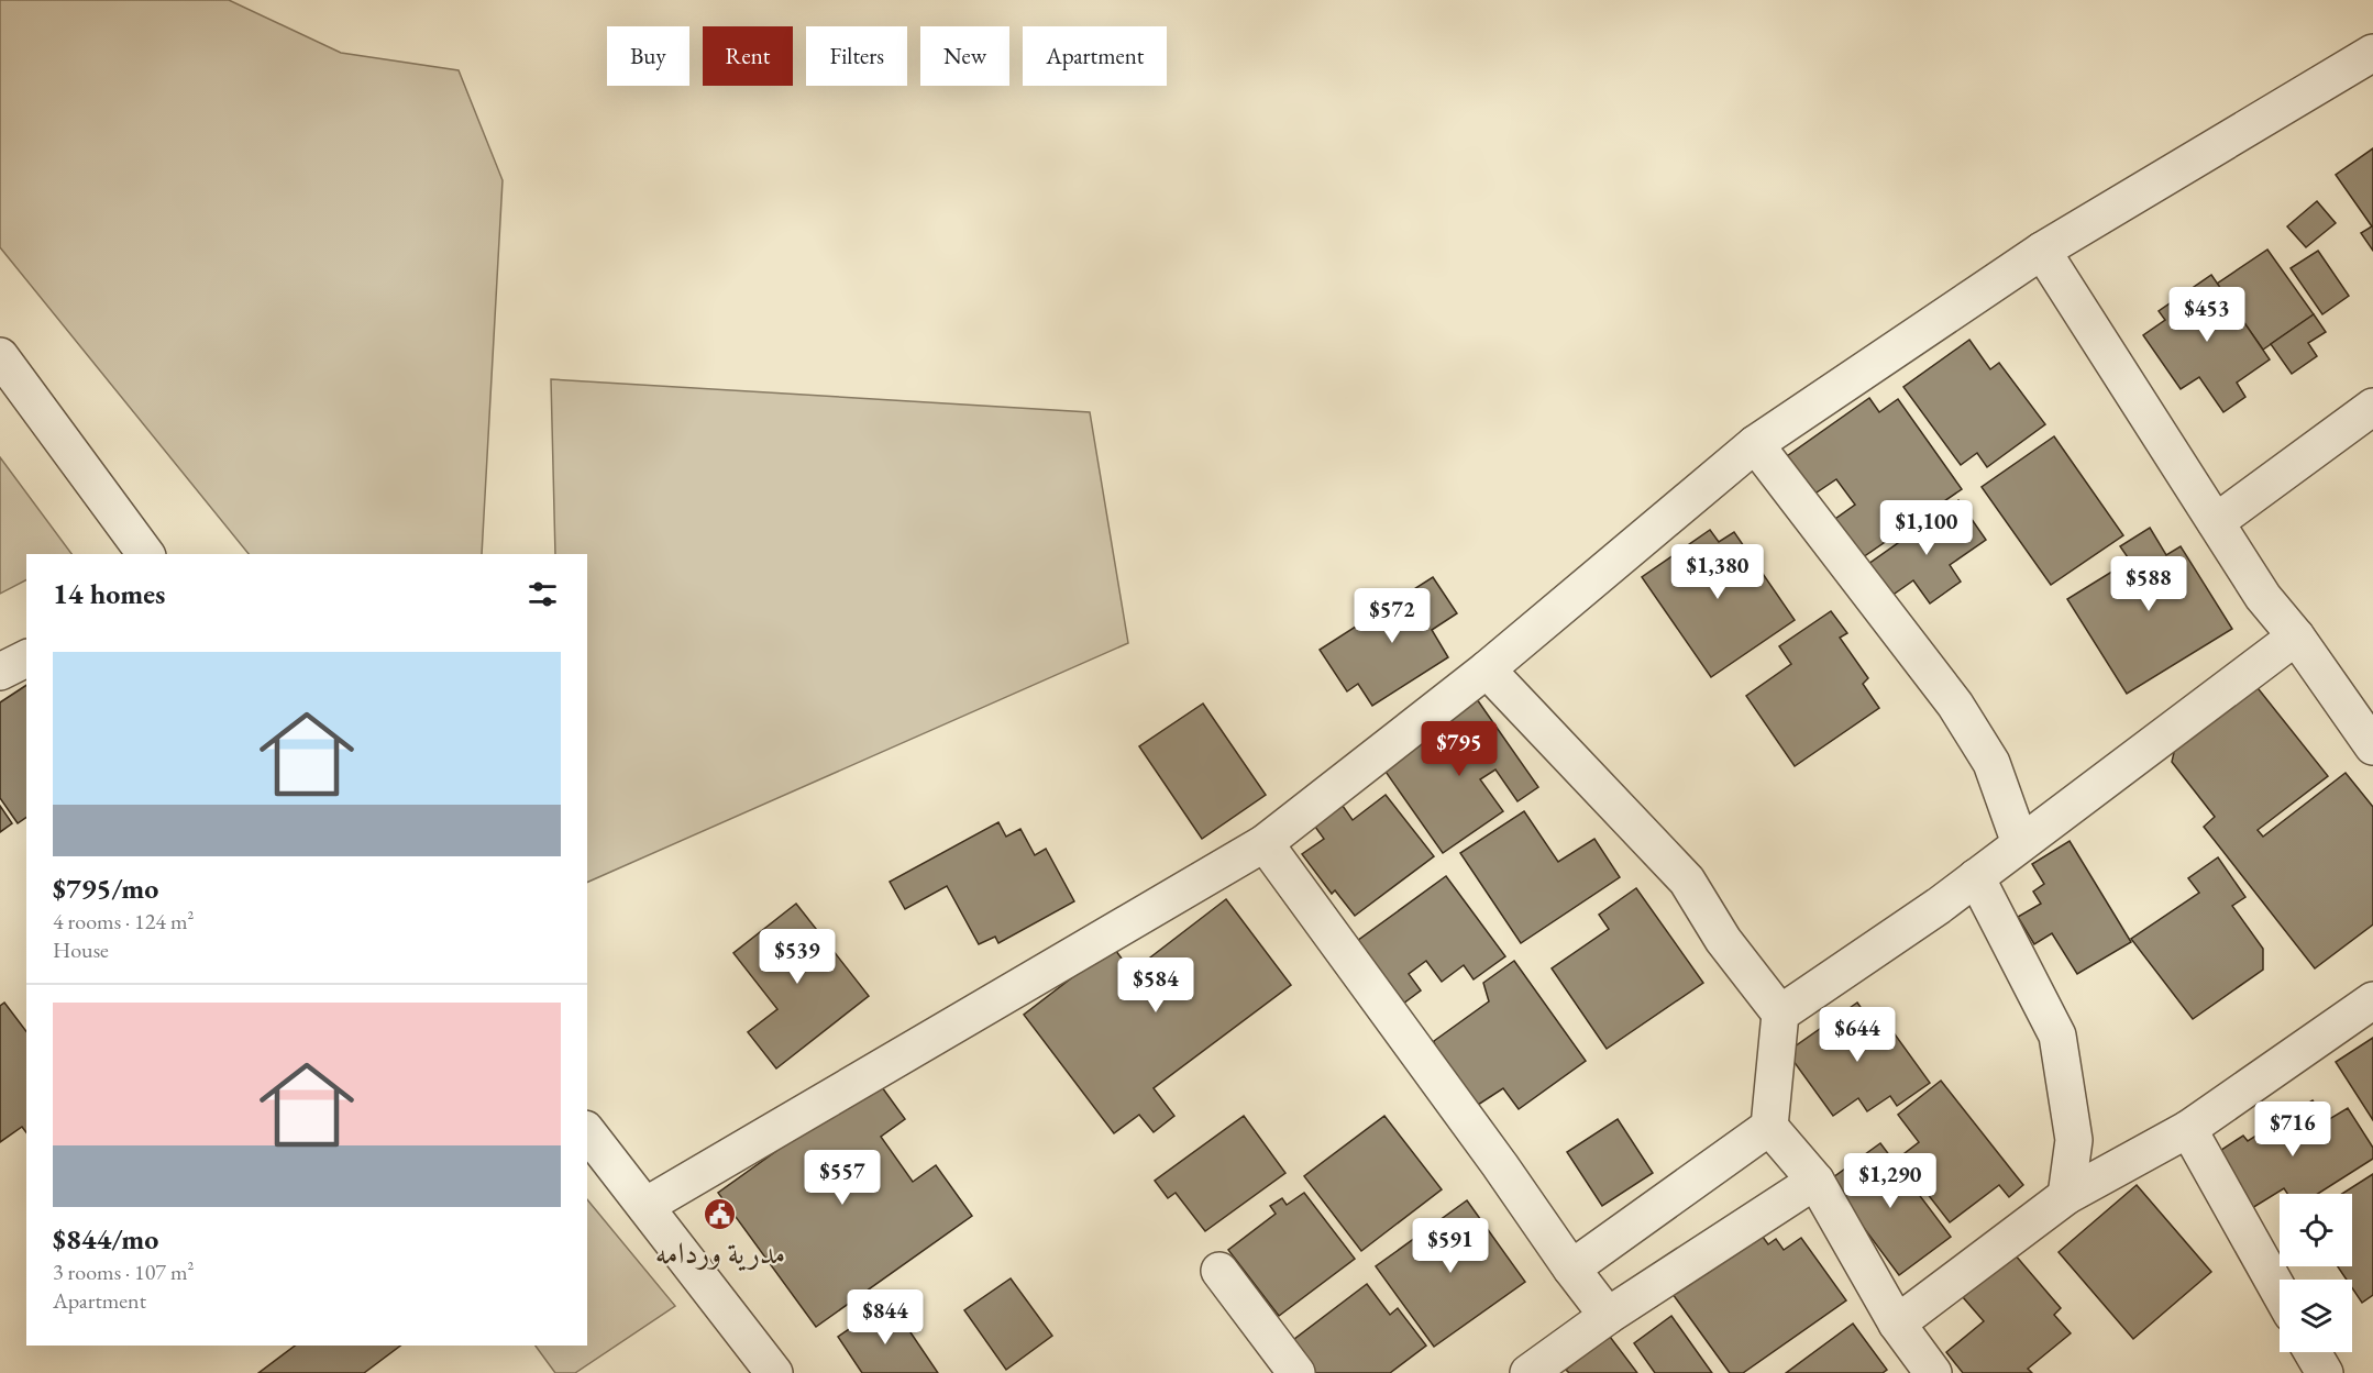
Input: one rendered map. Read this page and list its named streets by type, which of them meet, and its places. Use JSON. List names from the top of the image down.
{
  "places": {
    "public building": ["مدرية وردامه"]
  },
  "page": {
    "chip": [
      "Buy",
      "Rent",
      "Filters",
      "New",
      "Apartment"
    ],
    "price": [
      "$453",
      "$1,100",
      "$1,380",
      "$588",
      "$572",
      "$795",
      "$539",
      "$584",
      "$644",
      "$716",
      "$557",
      "$1,290",
      "$591",
      "$844"
    ],
    "heading": "14 homes",
    "list": [
      {
        "name": "$795/mo",
        "note": "4 rooms · 124 m² · House"
      },
      {
        "name": "$844/mo",
        "note": "3 rooms · 107 m² · Apartment"
      }
    ]
  }
}
